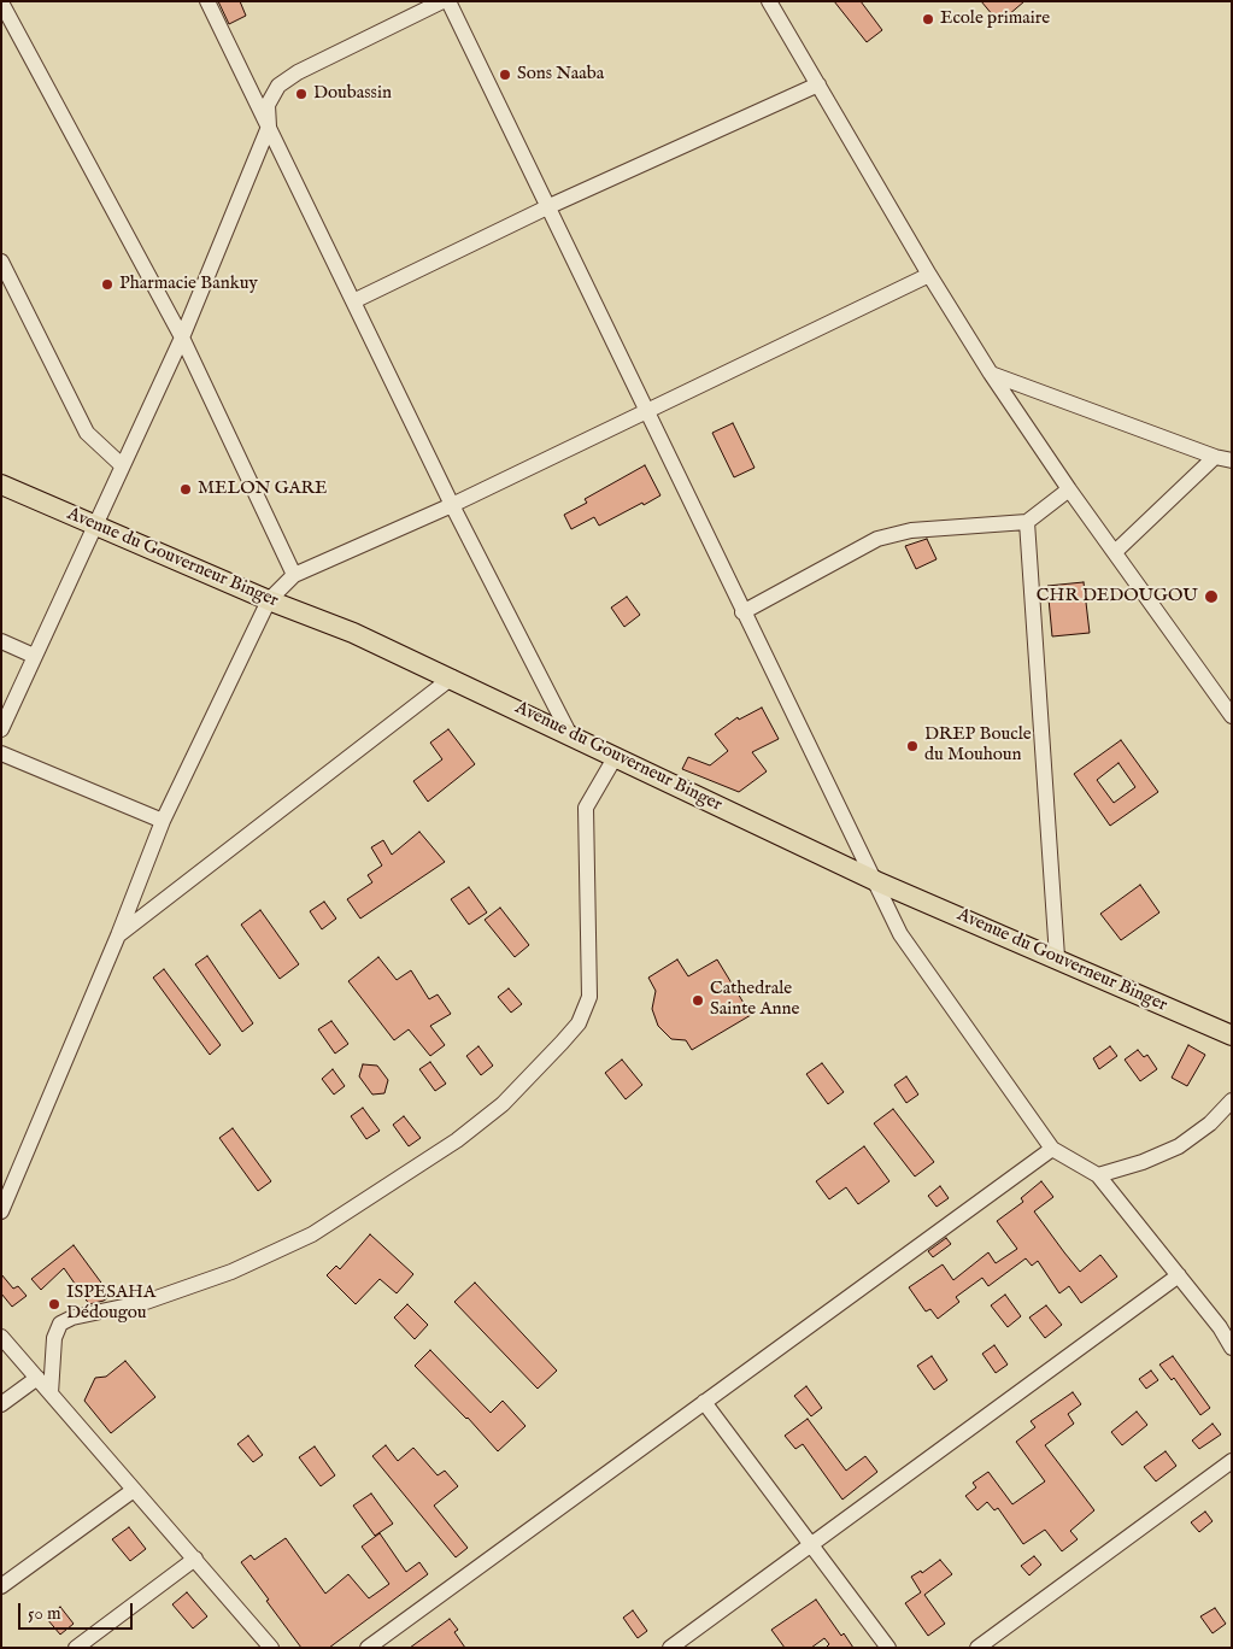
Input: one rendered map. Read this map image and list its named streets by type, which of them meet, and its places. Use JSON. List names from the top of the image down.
{
  "streets": {
    "main road": ["Avenue du Gouverneur Binger"]
  },
  "places": [
    "Ecole primaire",
    "Sons Naaba",
    "Doubassin",
    "Pharmacie Bankuy",
    "MELON GARE",
    "CHR DEDOUGOU",
    "DREP Boucle du Mouhoun",
    "Cathedrale Sainte Anne",
    "ISPESAHA Dédougou"
  ],
  "scale_bar": "50 m"
}
